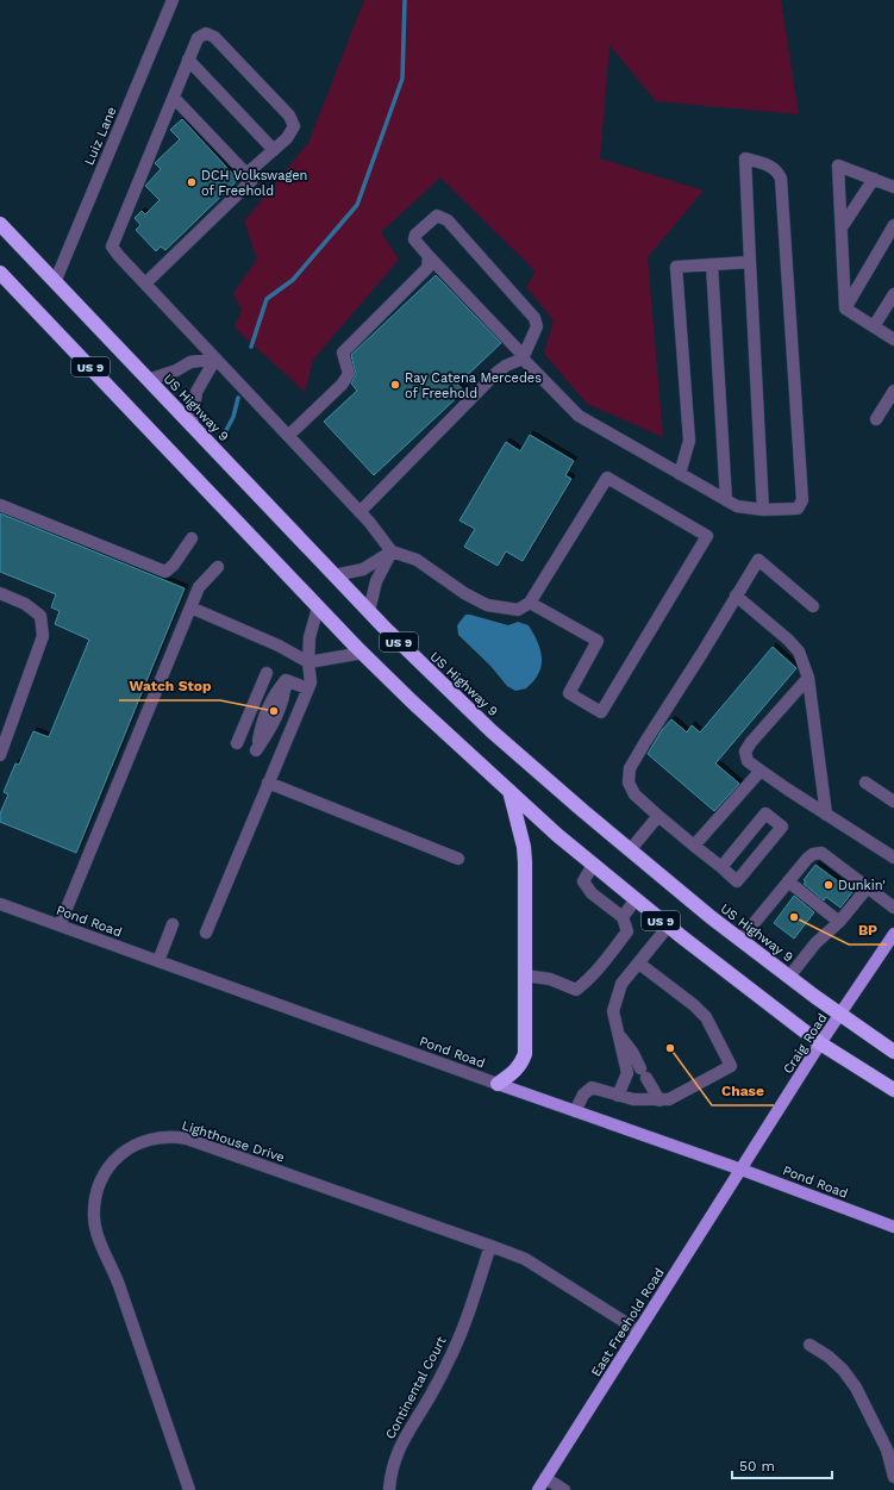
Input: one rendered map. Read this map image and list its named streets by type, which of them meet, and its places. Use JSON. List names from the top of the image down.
{
  "streets": {
    "highway": ["US 9", "US Highway 9"],
    "main road": ["Pond Road", "Craig Road", "East Freehold Road"],
    "street": ["Luiz Lane", "Lighthouse Drive", "Continental Court"]
  },
  "crossings": [
    ["Luiz Lane", "US Highway 9"],
    ["US 9", "Craig Road"],
    ["US Highway 9", "Craig Road"],
    ["Pond Road", "Craig Road"],
    ["Pond Road", "East Freehold Road"],
    ["Craig Road", "East Freehold Road"],
    ["Lighthouse Drive", "East Freehold Road"],
    ["Lighthouse Drive", "Continental Court"]
  ],
  "places": [
    "DCH Volkswagen of Freehold",
    "Ray Catena Mercedes of Freehold",
    "Watch Stop",
    "Dunkin'",
    "BP",
    "Chase"
  ],
  "scale_bar": "50 m"
}
